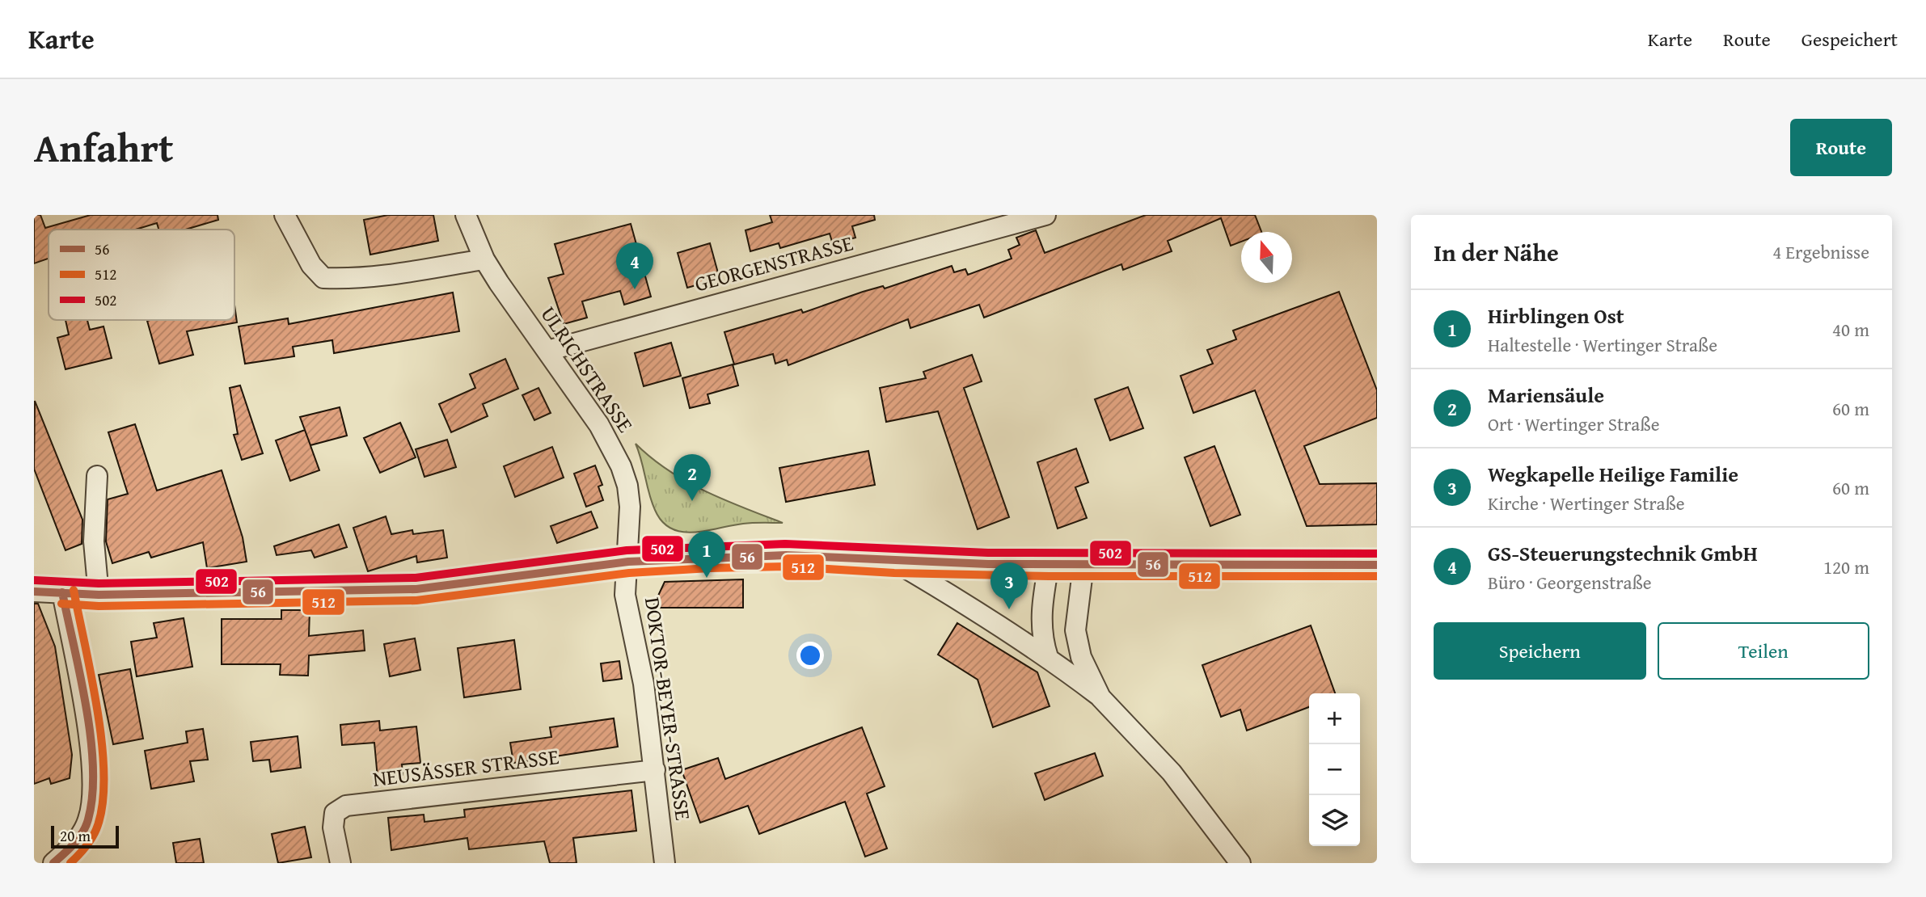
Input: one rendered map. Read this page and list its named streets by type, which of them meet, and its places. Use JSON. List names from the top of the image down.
{
  "streets": {
    "street": [
      "GEORGENSTRASSE",
      "ULRICHSTRASSE",
      "DOKTOR-BEYER-STRASSE",
      "NEUSÄSSER STRASSE"
    ]
  },
  "crossings": [
    ["GEORGENSTRASSE", "ULRICHSTRASSE"],
    ["ULRICHSTRASSE", "DOKTOR-BEYER-STRASSE"],
    ["DOKTOR-BEYER-STRASSE", "NEUSÄSSER STRASSE"]
  ],
  "lines": ["transit line 502", "transit line 56", "transit line 512"],
  "legend": ["56", "512", "502"],
  "scale_bar": "20 m",
  "north": "top",
  "page": {
    "header": "Karte",
    "nav": ["Karte", "Route", "Gespeichert"],
    "title": "Anfahrt",
    "buttons": [
      "Route",
      ["Speichern", "Teilen"]
    ],
    "heading": ["In der Nähe", "4 Ergebnisse"],
    "pins": [
      "4",
      "2",
      "1",
      "3"
    ],
    "list": [
      {
        "mark": "1",
        "name": "Hirblingen Ost",
        "note": "Haltestelle · Wertinger Straße",
        "value": "40 m"
      },
      {
        "mark": "2",
        "name": "Mariensäule",
        "note": "Ort · Wertinger Straße",
        "value": "60 m"
      },
      {
        "mark": "3",
        "name": "Wegkapelle Heilige Familie",
        "note": "Kirche · Wertinger Straße",
        "value": "60 m"
      },
      {
        "mark": "4",
        "name": "GS-Steuerungstechnik GmbH",
        "note": "Büro · Georgenstraße",
        "value": "120 m"
      }
    ],
    "map_buttons": ["+", "−"],
    "scale": "20 m"
  }
}
